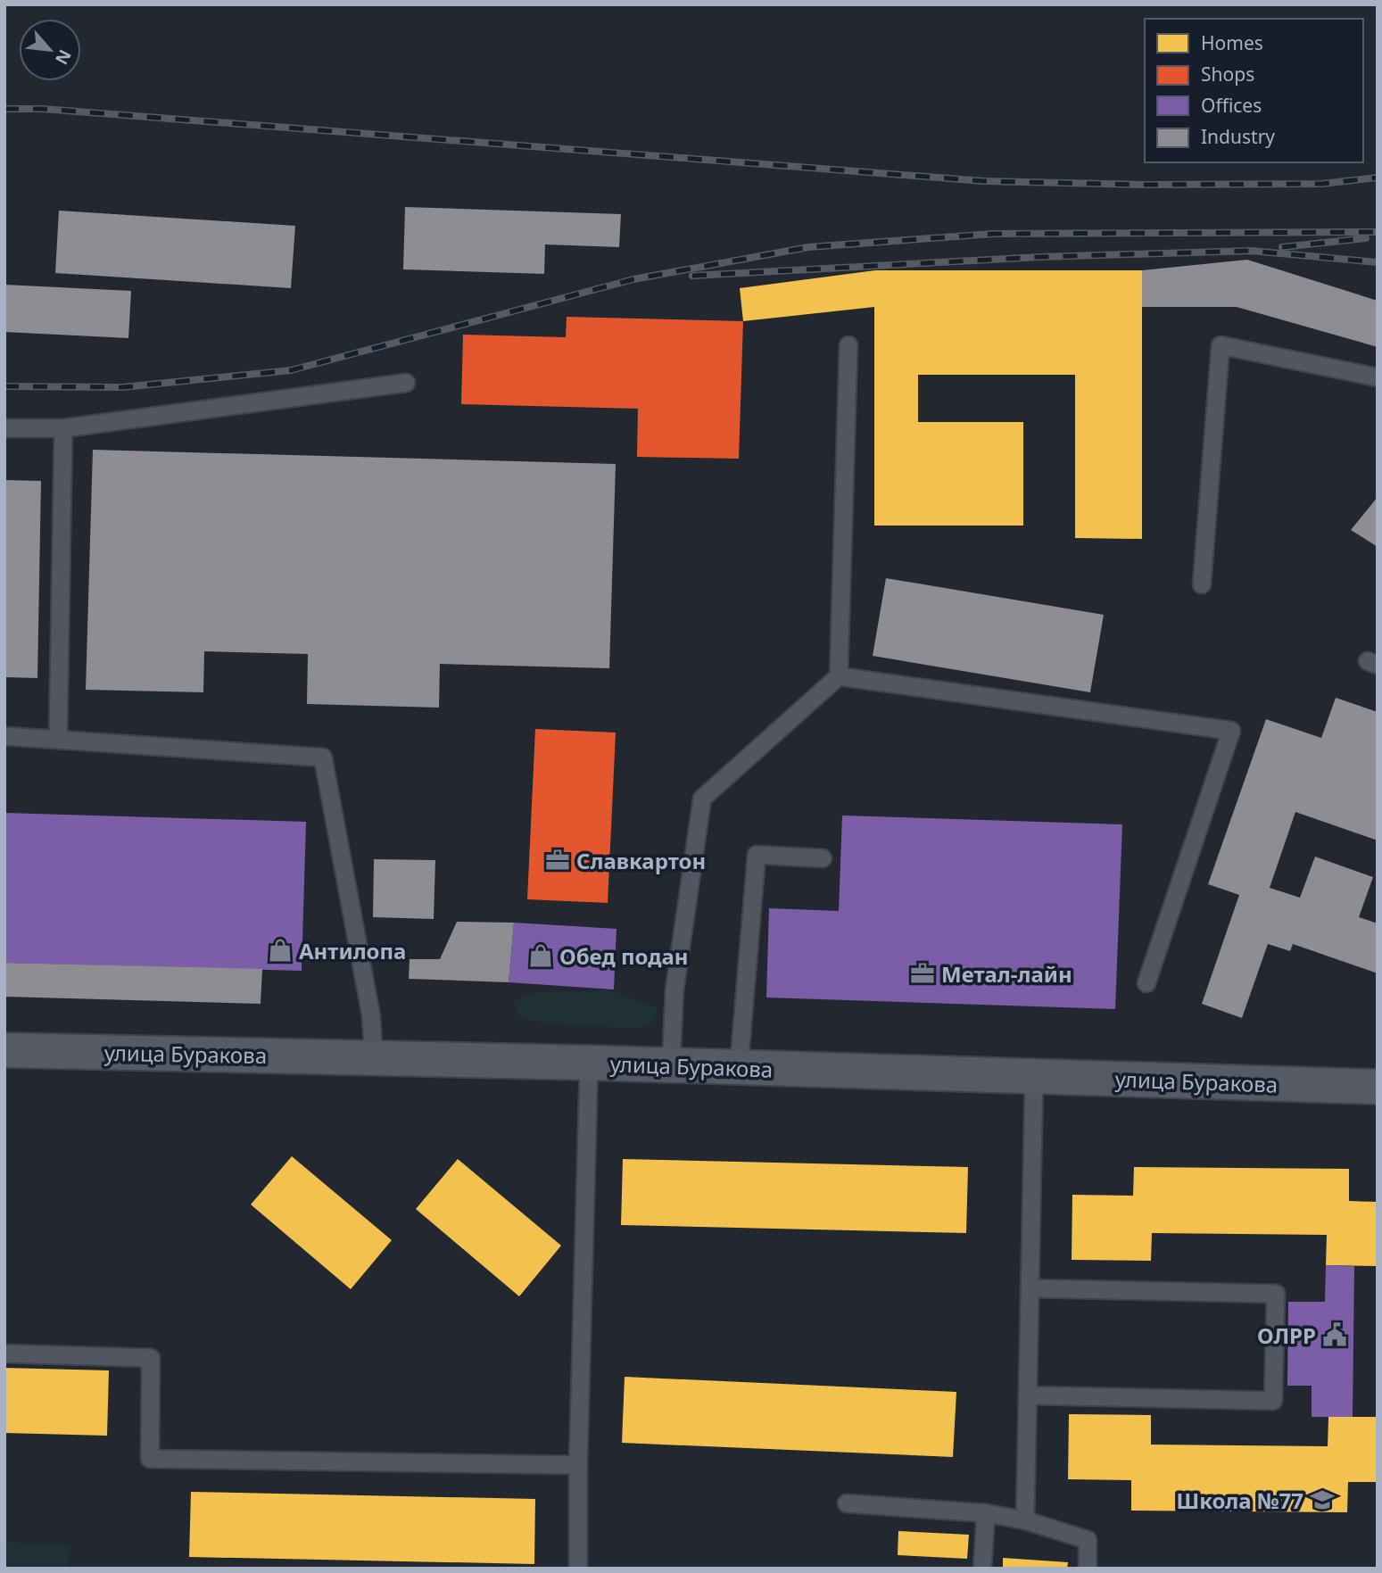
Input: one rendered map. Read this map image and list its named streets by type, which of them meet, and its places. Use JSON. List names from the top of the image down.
{
  "streets": {
    "street": ["улица Буракова"]
  },
  "places": {
    "office": ["Славкартон", "Метал-лайн"],
    "shop": ["Антилопа", "Обед подан"],
    "public building": ["ОЛРР"],
    "school or university": ["Школа №77"]
  },
  "legend": [
    "Homes",
    "Shops",
    "Offices",
    "Industry"
  ],
  "north": "bottom right"
}
